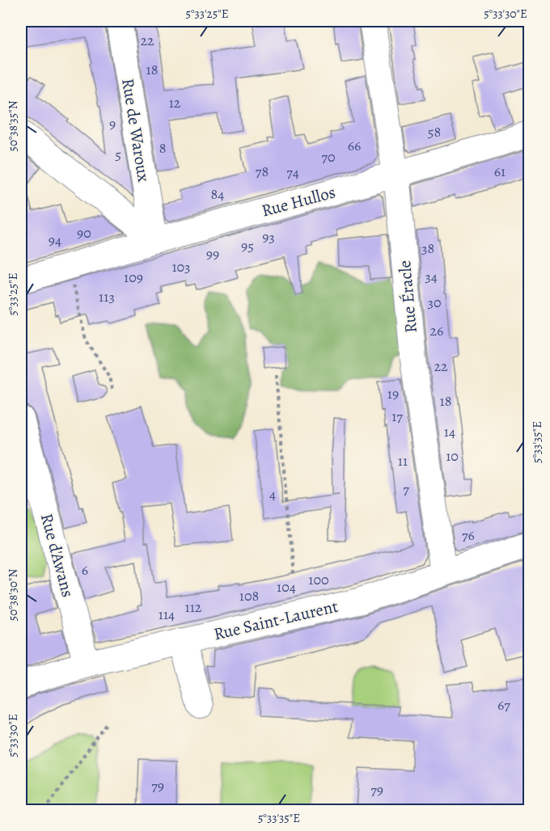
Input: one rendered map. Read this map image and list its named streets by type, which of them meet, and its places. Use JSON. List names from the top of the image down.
{
  "streets": {
    "street": [
      "Rue de Waroux",
      "Rue Hullos",
      "Rue Éracle",
      "Rue d'Awans",
      "Rue Saint-Laurent"
    ]
  },
  "crossings": [
    ["Rue de Waroux", "Rue Hullos"],
    ["Rue Hullos", "Rue Éracle"],
    ["Rue Éracle", "Rue Saint-Laurent"],
    ["Rue d'Awans", "Rue Saint-Laurent"]
  ],
  "house_numbers": [
    "22",
    "18",
    "12",
    "9",
    "58",
    "66",
    "8",
    "5",
    "70",
    "78",
    "61",
    "74",
    "84",
    "90",
    "93",
    "94",
    "95",
    "38",
    "99",
    "103",
    "34",
    "109",
    "113",
    "30",
    "26",
    "22",
    "19",
    "18",
    "17",
    "14",
    "10",
    "11",
    "7",
    "4",
    "76",
    "6",
    "100",
    "104",
    "108",
    "112",
    "114",
    "67",
    "79",
    "79"
  ],
  "coordinates": [
    "5°33'25\"E",
    "5°33'30\"E",
    "50°38'35\"N",
    "5°33'35\"E",
    "50°38'30\"N"
  ]
}
